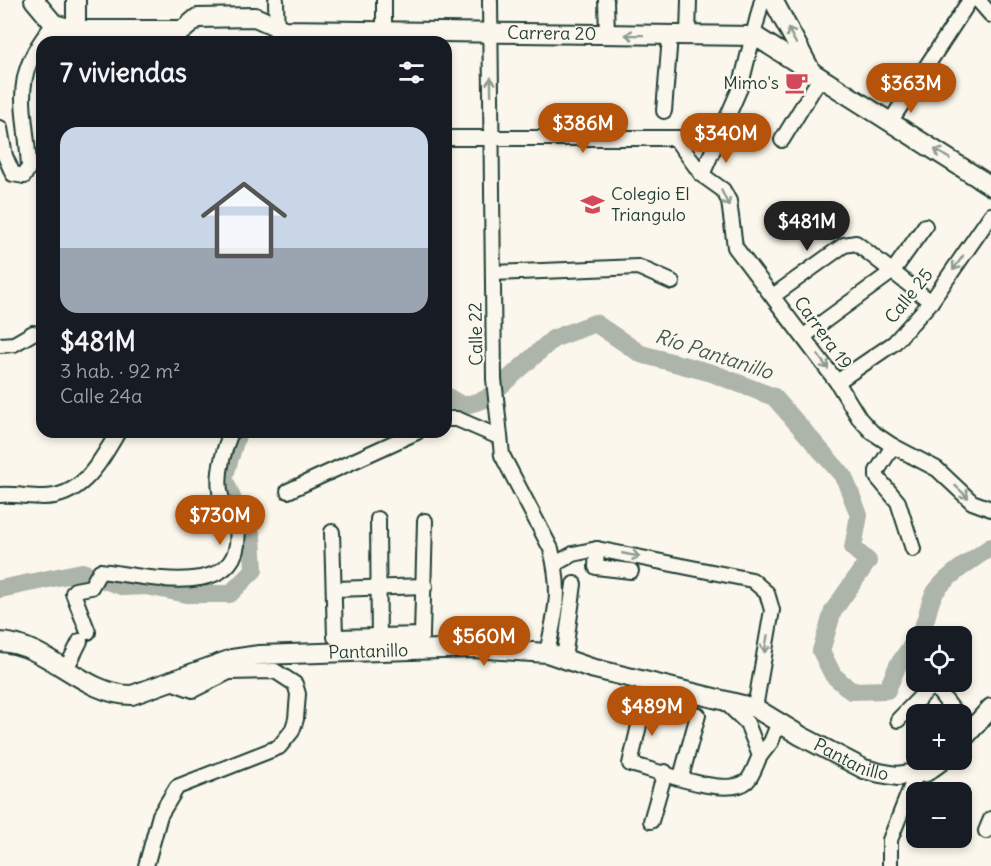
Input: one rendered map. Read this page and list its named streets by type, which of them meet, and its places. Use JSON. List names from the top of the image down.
{
  "streets": {
    "main road": ["Carrera 20", "Pantanillo"],
    "street": ["Calle 25", "Carrera 19", "Calle 22"]
  },
  "crossings": [
    ["Carrera 20", "Calle 22"],
    ["Calle 25", "Carrera 19"],
    ["Calle 22", "Pantanillo"]
  ],
  "one_way": ["Carrera 19"],
  "water": ["Río Pantanillo"],
  "places": {
    "cafe": ["Mimo's"],
    "school or university": ["Colegio El Triangulo"]
  },
  "page": {
    "heading": "7 viviendas",
    "price": [
      "$363M",
      "$386M",
      "$340M",
      "$481M",
      "$730M",
      "$560M",
      "$489M"
    ],
    "list": [
      {
        "name": "$481M",
        "note": "3 hab. · 92 m² · Calle 24a"
      }
    ],
    "map_buttons": ["+", "−"]
  }
}
